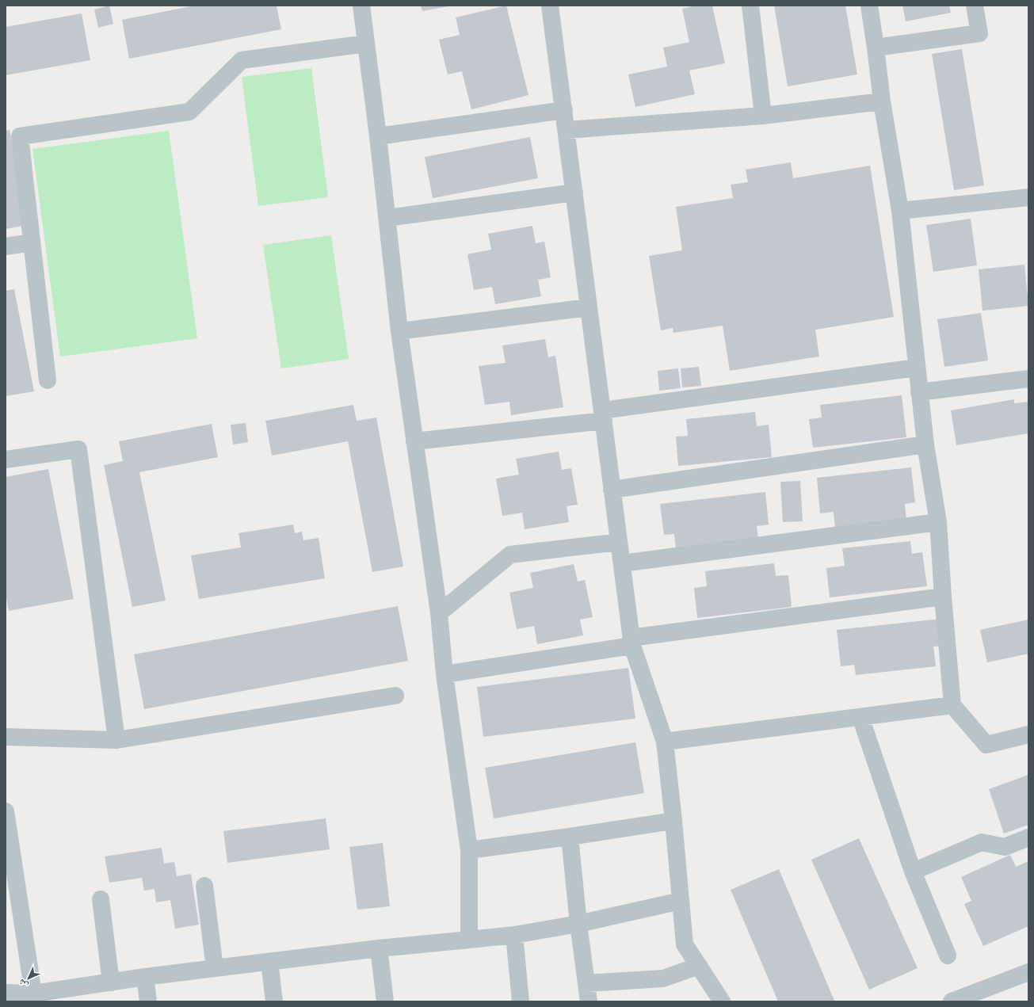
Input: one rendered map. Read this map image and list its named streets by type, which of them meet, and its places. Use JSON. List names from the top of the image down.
{
  "north": "bottom left"
}
